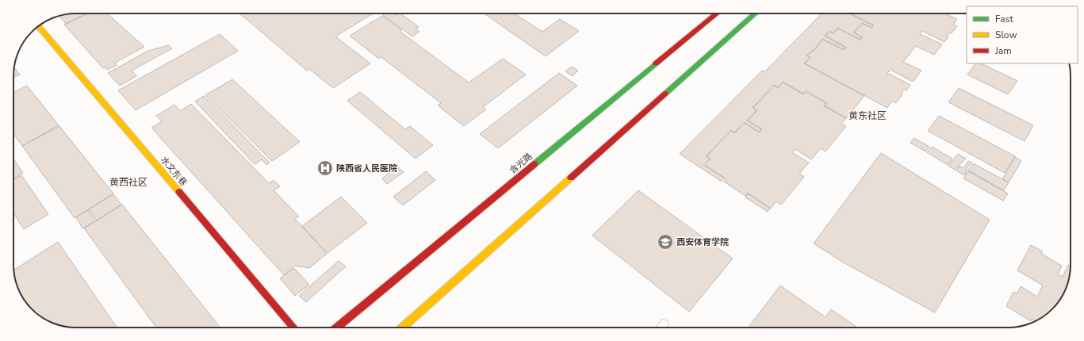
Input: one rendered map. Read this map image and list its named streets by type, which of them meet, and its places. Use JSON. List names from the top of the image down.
{
  "streets": {
    "main road": ["含光路", "水文东巷"]
  },
  "districts": ["黄东社区", "黄西社区"],
  "places": {
    "hospital": ["陕西省人民医院"],
    "school or university": ["西安体育学院"]
  },
  "legend": ["Fast", "Slow", "Jam"]
}
